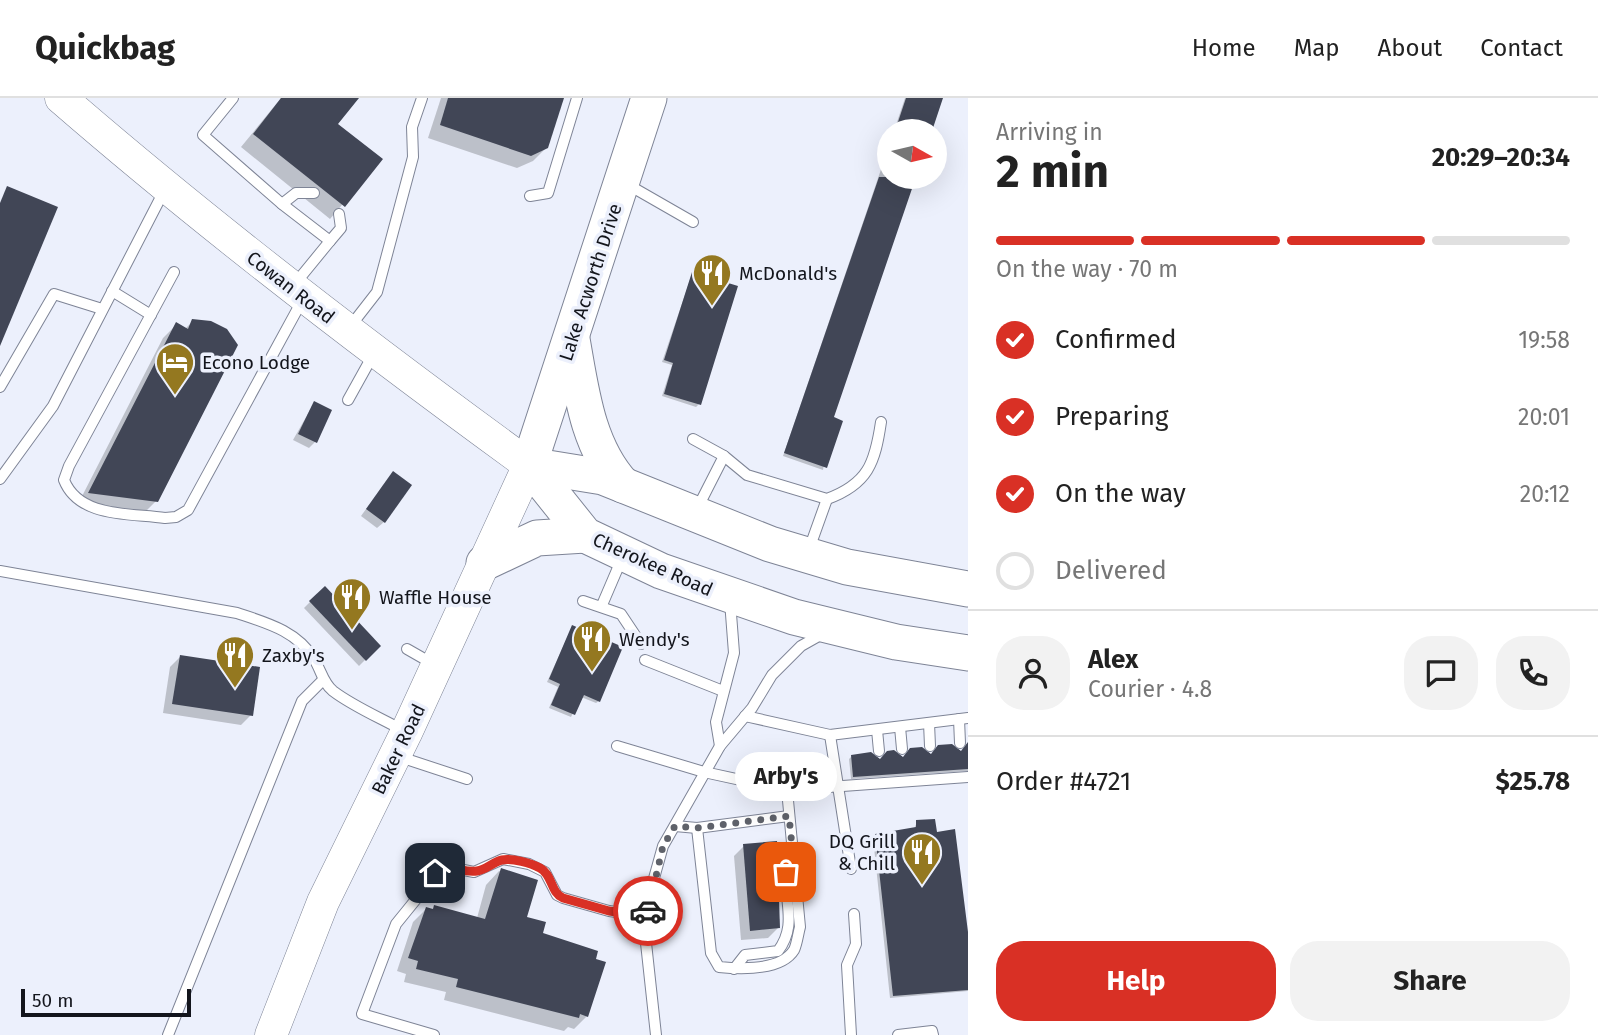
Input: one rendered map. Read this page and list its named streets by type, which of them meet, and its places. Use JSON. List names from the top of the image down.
{
  "streets": {
    "main road": [
      "Lake Acworth Drive",
      "Cowan Road",
      "Cherokee Road",
      "Baker Road"
    ]
  },
  "crossings": [
    ["Lake Acworth Drive", "Cowan Road"],
    ["Lake Acworth Drive", "Cherokee Road"],
    ["Lake Acworth Drive", "Baker Road"],
    ["Cowan Road", "Cherokee Road"],
    ["Cowan Road", "Baker Road"],
    ["Cherokee Road", "Baker Road"]
  ],
  "places": {
    "restaurant": [
      "McDonald's",
      "Waffle House",
      "Wendy's",
      "Zaxby's",
      "DQ Grill & Chill"
    ],
    "hotel": ["Econo Lodge"],
    "other": ["Arby's"]
  },
  "scale_bar": "50 m",
  "north": "right",
  "page": {
    "header": "Quickbag",
    "nav": [
      "Home",
      "Map",
      "About",
      "Contact"
    ],
    "heading": ["2 min", "Arriving in", "20:29–20:34"],
    "panel": [
      "Alex",
      "Courier · 4.8",
      "Order #4721",
      "$25.78"
    ],
    "bar": "On the way · 70 m",
    "list": [
      ["Confirmed", "19:58"],
      ["Preparing", "20:01"],
      ["On the way", "20:12"],
      "Delivered"
    ],
    "bubble": "Arby's",
    "buttons": ["Help", "Share"],
    "scale": "50 m"
  }
}
